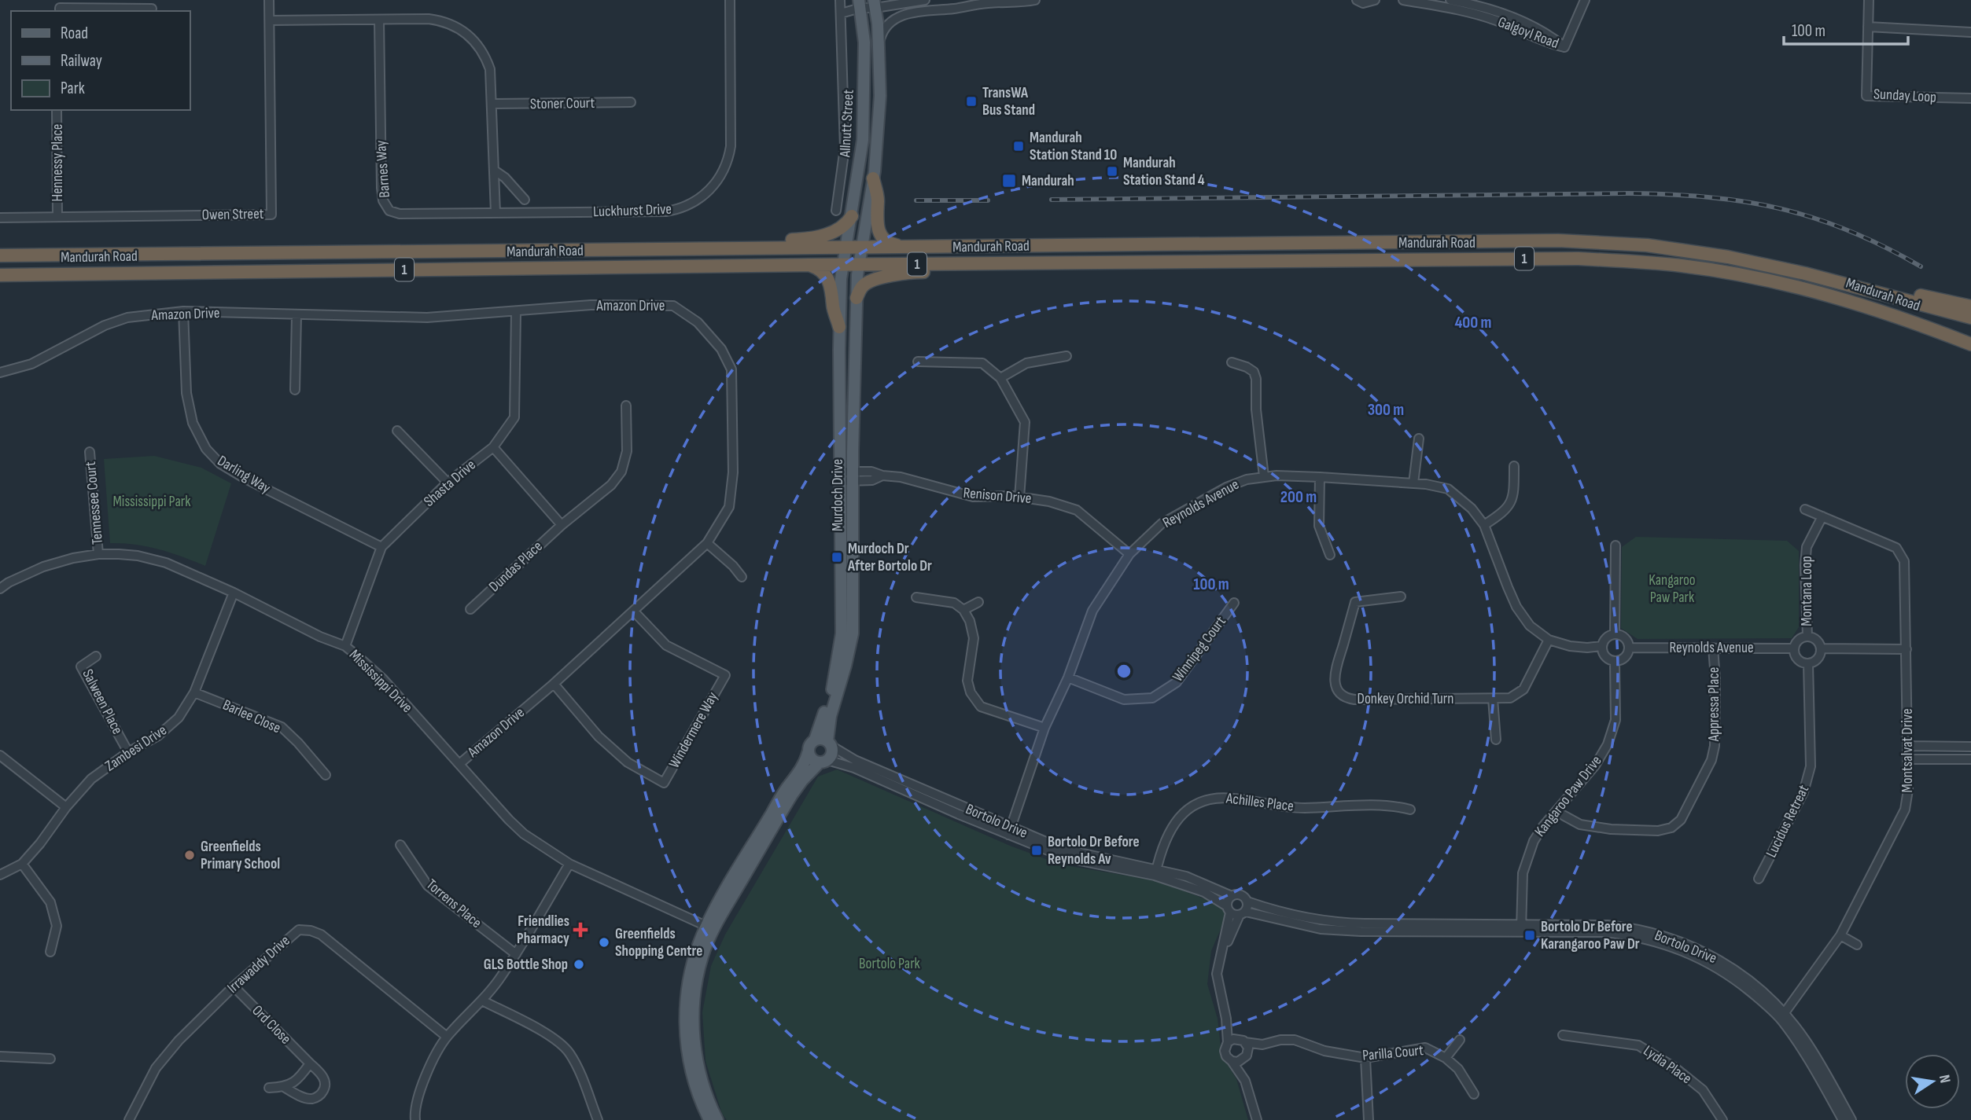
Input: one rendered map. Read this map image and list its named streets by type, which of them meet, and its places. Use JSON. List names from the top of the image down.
{
  "streets": {
    "highway": ["Mandurah Road", "1"],
    "main road": ["Allnutt Street", "Murdoch Drive"],
    "street": [
      "Galgoyl Road",
      "Sunday Loop",
      "Stoner Court",
      "Hennessy Place",
      "Barnes Way",
      "Luckhurst Drive",
      "Owen Street",
      "Amazon Drive",
      "Darling Way",
      "Shasta Drive",
      "Renison Drive",
      "Tennessee Court",
      "Reynolds Avenue",
      "Dundas Place",
      "Montana Loop",
      "Winnipeg Court",
      "Mississippi Drive",
      "Donkey Orchid Turn",
      "Salween Place",
      "Appressa Place",
      "Barlee Close",
      "Windermere Way",
      "Zambesi Drive",
      "Montsalvat Drive",
      "Kangaroo Paw Drive",
      "Achilles Place",
      "Bortolo Drive",
      "Lucidus Retreat",
      "Torrens Place",
      "Irrawaddy Drive",
      "Ord Close",
      "Parilla Court",
      "Lydia Place"
    ]
  },
  "crossings": [
    ["Allnutt Street", "Mandurah Road"],
    ["Allnutt Street", "Murdoch Drive"],
    ["Hennessy Place", "Owen Street"],
    ["Barnes Way", "Luckhurst Drive"],
    ["Mandurah Road", "1"],
    ["Mandurah Road", "Murdoch Drive"],
    ["Amazon Drive", "Darling Way"],
    ["Amazon Drive", "Shasta Drive"],
    ["Amazon Drive", "Mississippi Drive"],
    ["Amazon Drive", "Windermere Way"],
    ["Darling Way", "Shasta Drive"],
    ["Shasta Drive", "Mississippi Drive"],
    ["Murdoch Drive", "Renison Drive"],
    ["Murdoch Drive", "Mississippi Drive"],
    ["Murdoch Drive", "Bortolo Drive"],
    ["Renison Drive", "Reynolds Avenue"],
    ["Tennessee Court", "Mississippi Drive"],
    ["Reynolds Avenue", "Montana Loop"],
    ["Reynolds Avenue", "Winnipeg Court"],
    ["Reynolds Avenue", "Donkey Orchid Turn"],
    ["Reynolds Avenue", "Appressa Place"],
    ["Reynolds Avenue", "Kangaroo Paw Drive"],
    ["Reynolds Avenue", "Bortolo Drive"],
    ["Reynolds Avenue", "Lucidus Retreat"],
    ["Montana Loop", "Montsalvat Drive"],
    ["Montana Loop", "Lucidus Retreat"],
    ["Mississippi Drive", "Zambesi Drive"],
    ["Salween Place", "Zambesi Drive"],
    ["Appressa Place", "Kangaroo Paw Drive"],
    ["Barlee Close", "Zambesi Drive"],
    ["Montsalvat Drive", "Bortolo Drive"],
    ["Kangaroo Paw Drive", "Bortolo Drive"],
    ["Achilles Place", "Bortolo Drive"],
    ["Irrawaddy Drive", "Ord Close"]
  ],
  "parks": ["Mississippi Park", "Kangaroo Paw Park", "Bortolo Park"],
  "places": {
    "transit": [
      "TransWA Bus Stand",
      "Mandurah Station Stand 10",
      "Mandurah Station Stand 4",
      "Mandurah",
      "Murdoch Dr After Bortolo Dr",
      "Bortolo Dr Before Reynolds Av",
      "Bortolo Dr Before Karangaroo Paw Dr"
    ],
    "other": ["Greenfields Primary School", "Greenfields Shopping Centre", "GLS Bottle Shop"],
    "health": ["Friendlies Pharmacy"]
  },
  "legend": ["Road", "Railway", "Park"],
  "scale_bar": "100 m",
  "north": "right",
  "rings": [
    "400 m",
    "300 m",
    "200 m",
    "100 m"
  ]
}
